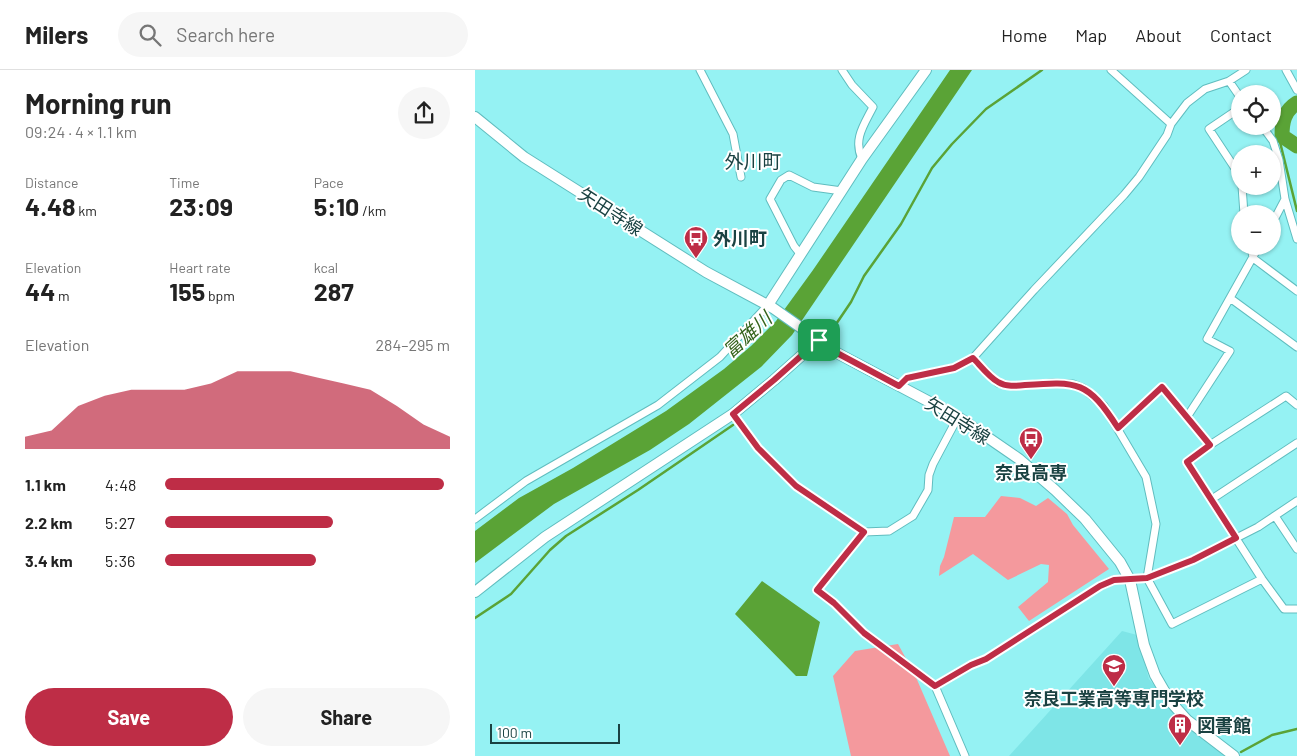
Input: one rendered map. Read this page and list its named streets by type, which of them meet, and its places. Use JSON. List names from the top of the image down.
{
  "streets": {
    "main road": ["矢田寺線"]
  },
  "districts": ["外川町"],
  "water": ["富雄川"],
  "places": {
    "bus stop": ["外川町", "奈良高専"],
    "school or university": ["奈良工業高等専門学校"],
    "building": ["図書館"]
  },
  "scale_bar": "100 m",
  "page": {
    "header": "Milers",
    "search": "Search here",
    "nav": [
      "Home",
      "Map",
      "About",
      "Contact"
    ],
    "heading": ["Morning run", "09:24 · 4 × 1.1 km"],
    "map_buttons": ["+", "−"],
    "stats": [
      ["Distance", "4.48 km"],
      ["Time", "23:09"],
      ["Pace", "5:10 /km"],
      ["Elevation", "44 m"],
      ["Heart rate", "155 bpm"],
      ["kcal", "287"]
    ],
    "chart": ["Elevation", "284–295 m"],
    "list": [
      {
        "name": "1.1 km",
        "note": "4:48"
      },
      {
        "name": "2.2 km",
        "note": "5:27"
      },
      {
        "name": "3.4 km",
        "note": "5:36"
      }
    ],
    "buttons": ["Save", "Share"],
    "scale": "100 m"
  }
}
